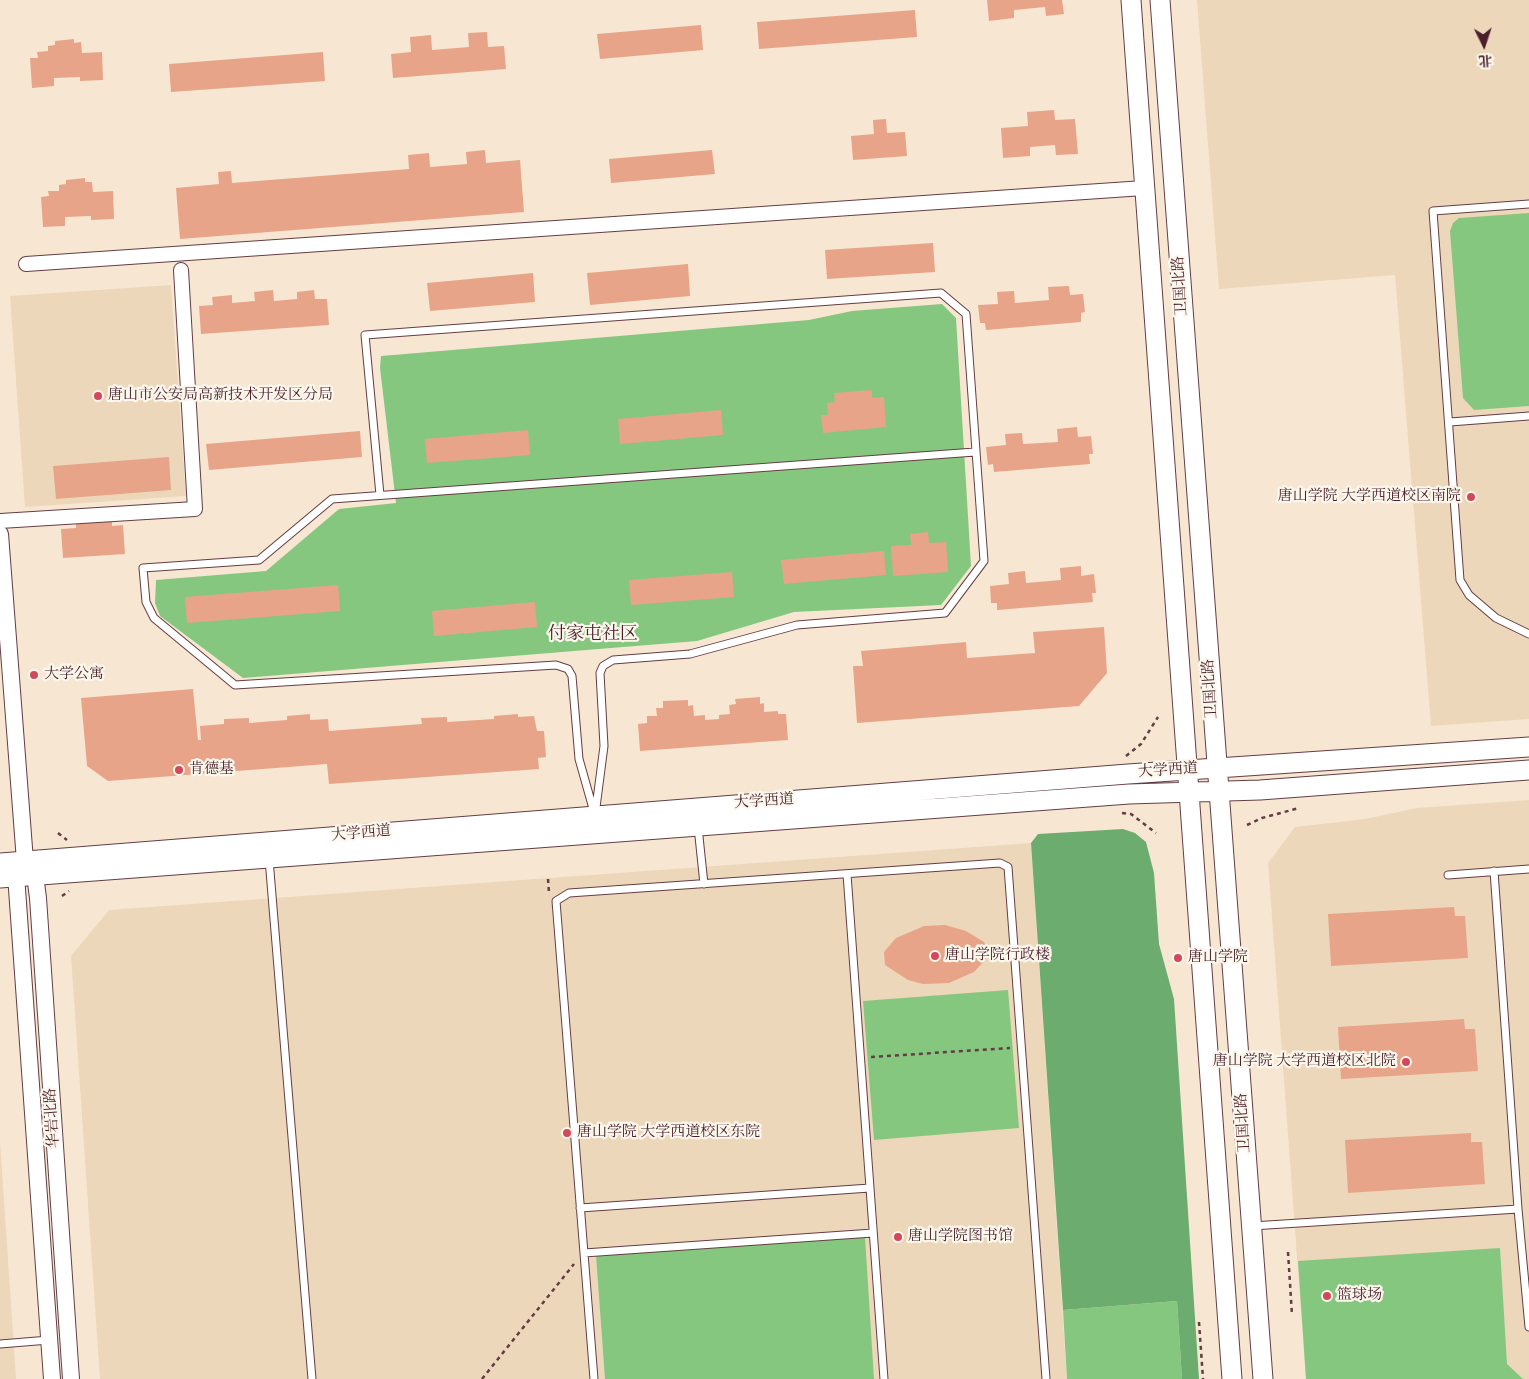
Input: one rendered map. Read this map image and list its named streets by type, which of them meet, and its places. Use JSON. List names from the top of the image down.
{
  "streets": {
    "main road": ["卫国北路", "大学西道"],
    "street": ["华岩北路"]
  },
  "crossings": [
    ["卫国北路", "大学西道"],
    ["大学西道", "华岩北路"]
  ],
  "districts": ["付家屯社区"],
  "places": [
    "唐山市公安局高新技术开发区分局",
    "唐山学院 大学西道校区南院",
    "大学公寓",
    "肯德基",
    "唐山学院行政楼",
    "唐山学院",
    "唐山学院 大学西道校区北院",
    "唐山学院 大学西道校区东院",
    "唐山学院图书馆",
    "篮球场"
  ],
  "north": "bottom"
}
